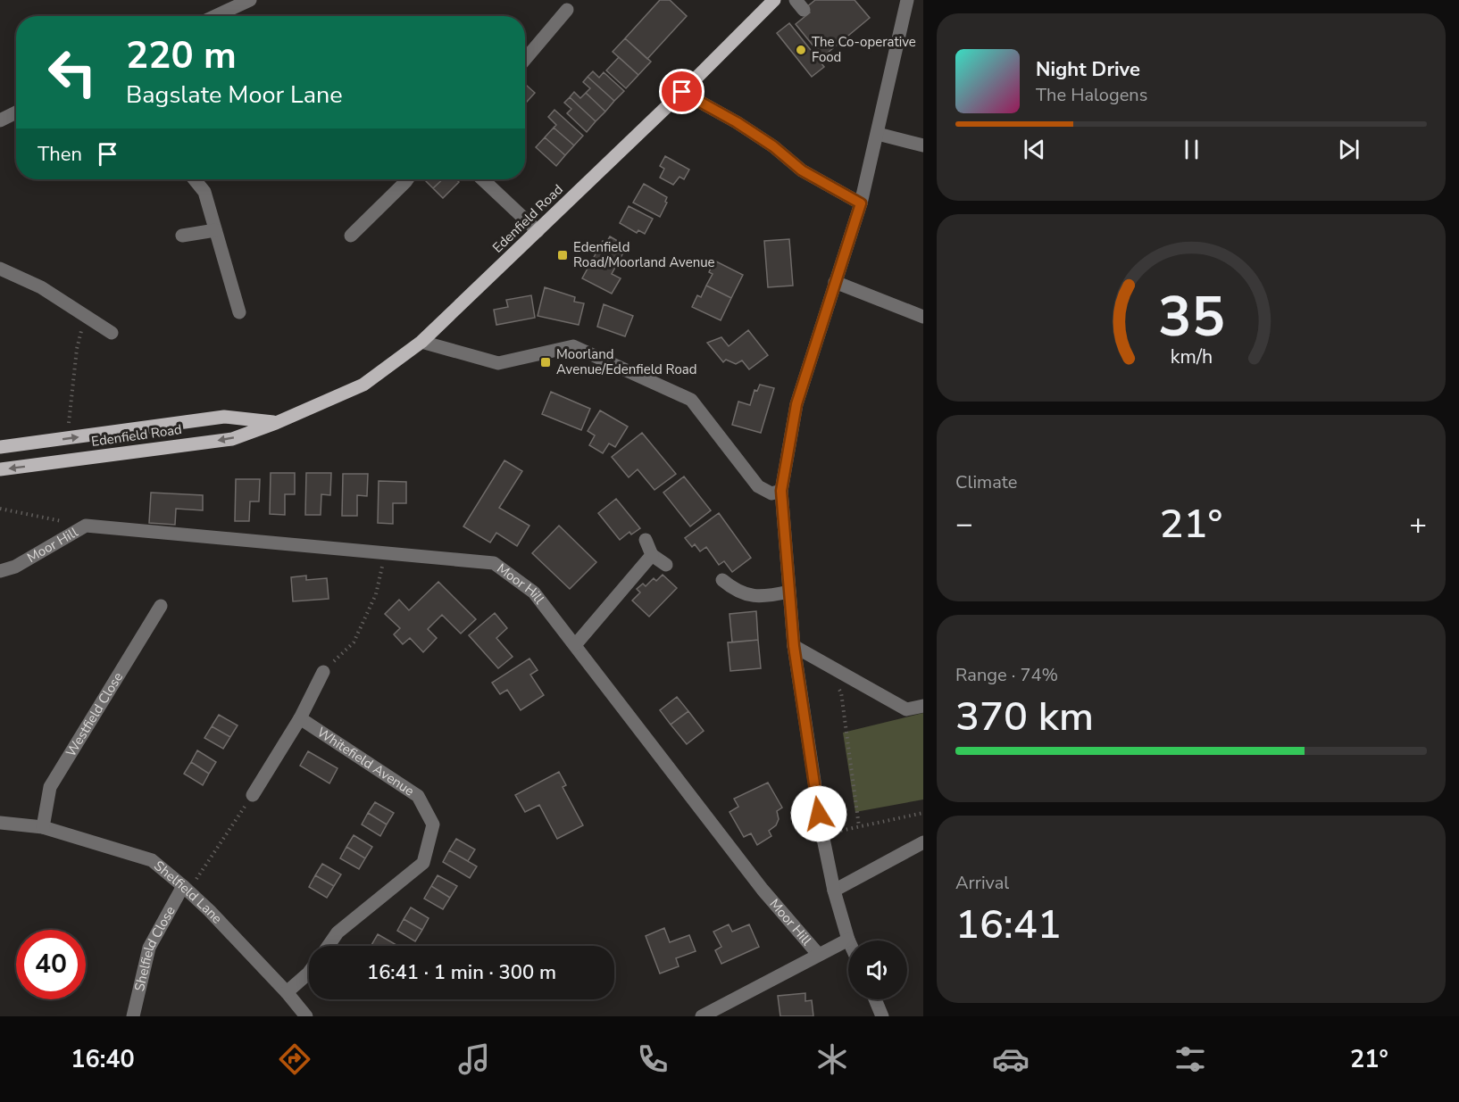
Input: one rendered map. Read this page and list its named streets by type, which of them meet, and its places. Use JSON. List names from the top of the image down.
{
  "streets": {
    "main road": ["Edenfield Road"],
    "street": [
      "Moor Hill",
      "Westfield Close",
      "Whitefield Avenue",
      "Shelfield Lane",
      "Shelfield Close"
    ]
  },
  "crossings": [
    ["Westfield Close", "Shelfield Lane"],
    ["Whitefield Avenue", "Shelfield Lane"],
    ["Shelfield Lane", "Shelfield Close"]
  ],
  "places": {
    "other": ["The Co-operative Food"],
    "transit": ["Edenfield Road/Moorland Avenue", "Moorland Avenue/Edenfield Road"]
  },
  "page": {
    "turn": ["220 m", "Bagslate Moor Lane"],
    "song": ["Night Drive", "The Halogens"],
    "then": "Then",
    "tile": [
      "Climate",
      ["Range · 74%", "370 km"],
      ["Arrival", "16:41"]
    ],
    "heat": ["−", "21°", "+"],
    "limit": "40",
    "trip": "16:41 · 1 min · 300 m",
    "tabs": ["16:40", "21°"],
    "gauge": ["35", "km/h"]
  }
}
